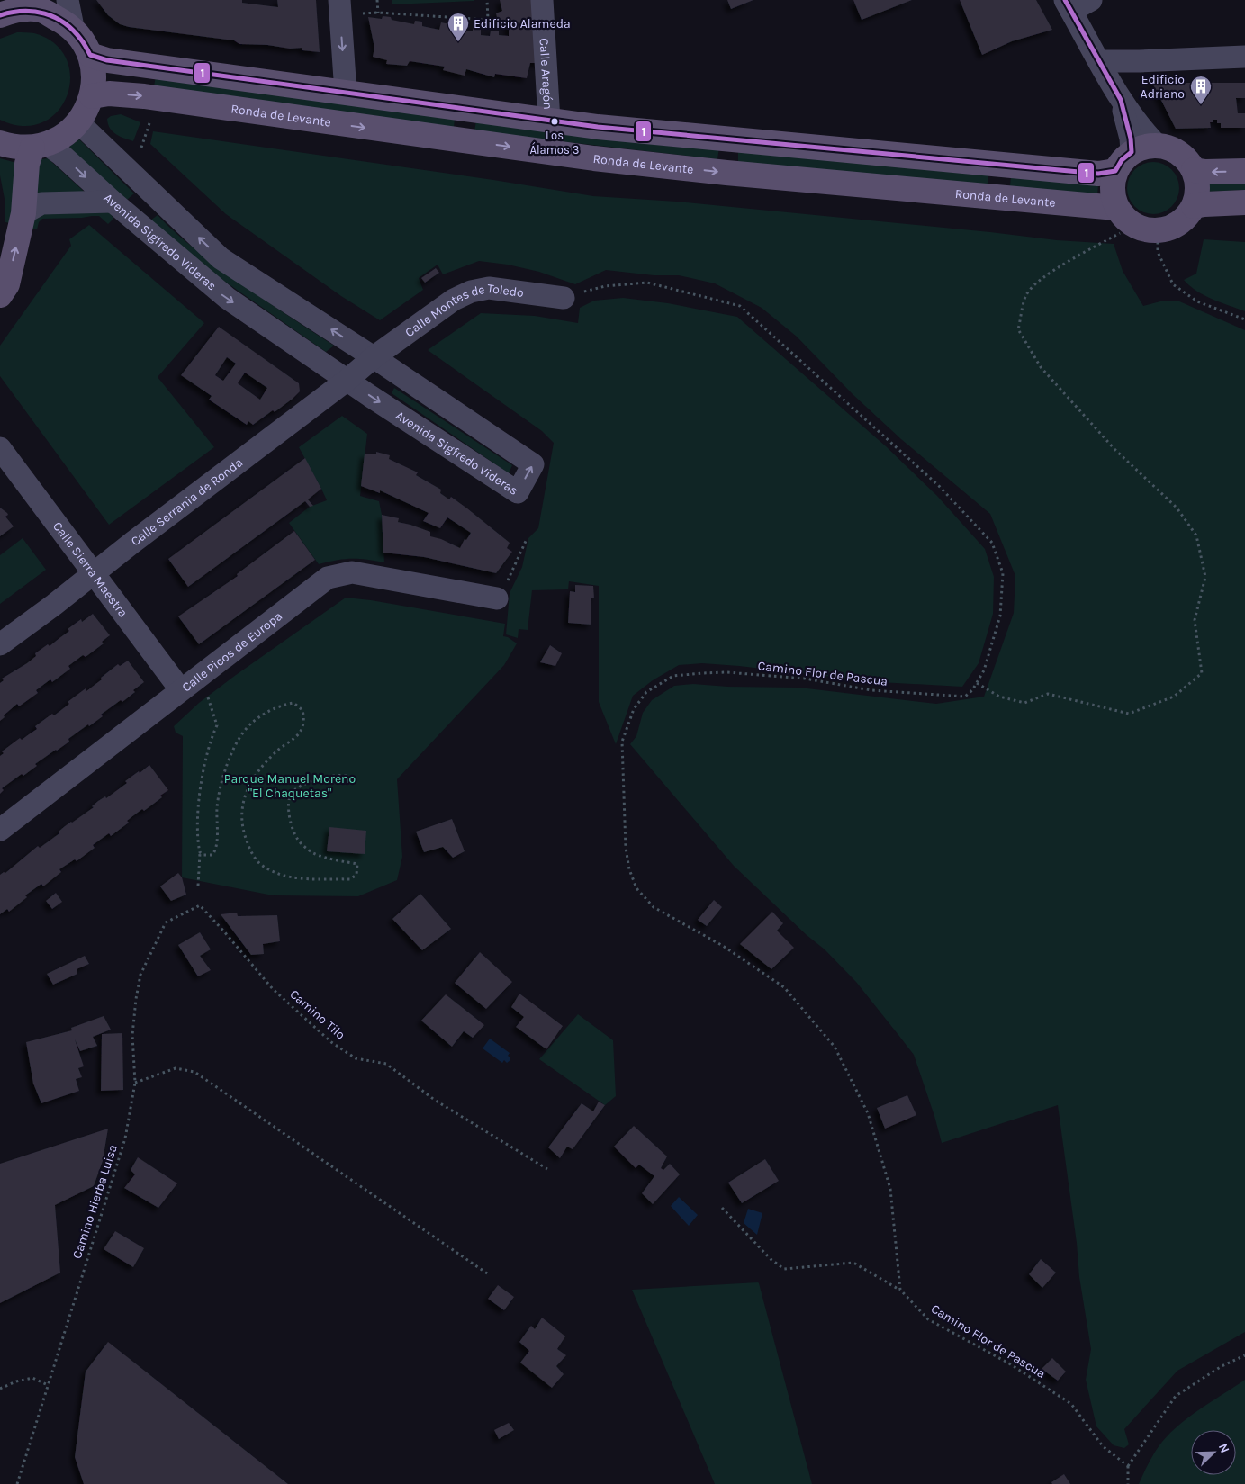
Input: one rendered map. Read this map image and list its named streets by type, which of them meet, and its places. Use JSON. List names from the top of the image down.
{
  "streets": {
    "main road": ["Ronda de Levante"],
    "street": [
      "Calle Aragón",
      "Avenida Sigfredo Videras",
      "Calle Montes de Toledo",
      "Calle Serrania de Ronda",
      "Calle Sierra Maestra",
      "Calle Picos de Europa"
    ],
    "path": ["Camino Flor de Pascua", "Camino Tilo", "Camino Hierba Luisa"]
  },
  "crossings": [
    ["Avenida Sigfredo Videras", "Calle Montes de Toledo"],
    ["Avenida Sigfredo Videras", "Calle Serrania de Ronda"],
    ["Calle Montes de Toledo", "Calle Serrania de Ronda"],
    ["Calle Montes de Toledo", "Camino Flor de Pascua"],
    ["Calle Serrania de Ronda", "Calle Sierra Maestra"],
    ["Calle Sierra Maestra", "Calle Picos de Europa"],
    ["Camino Tilo", "Camino Hierba Luisa"]
  ],
  "parks": ["Parque Manuel Moreno \"El Chaquetas\""],
  "places": {
    "building": ["Edificio Alameda", "Edificio Adriano"],
    "other": ["Los Álamos 3"]
  },
  "lines": ["transit line 1"],
  "north": "top right"
}
